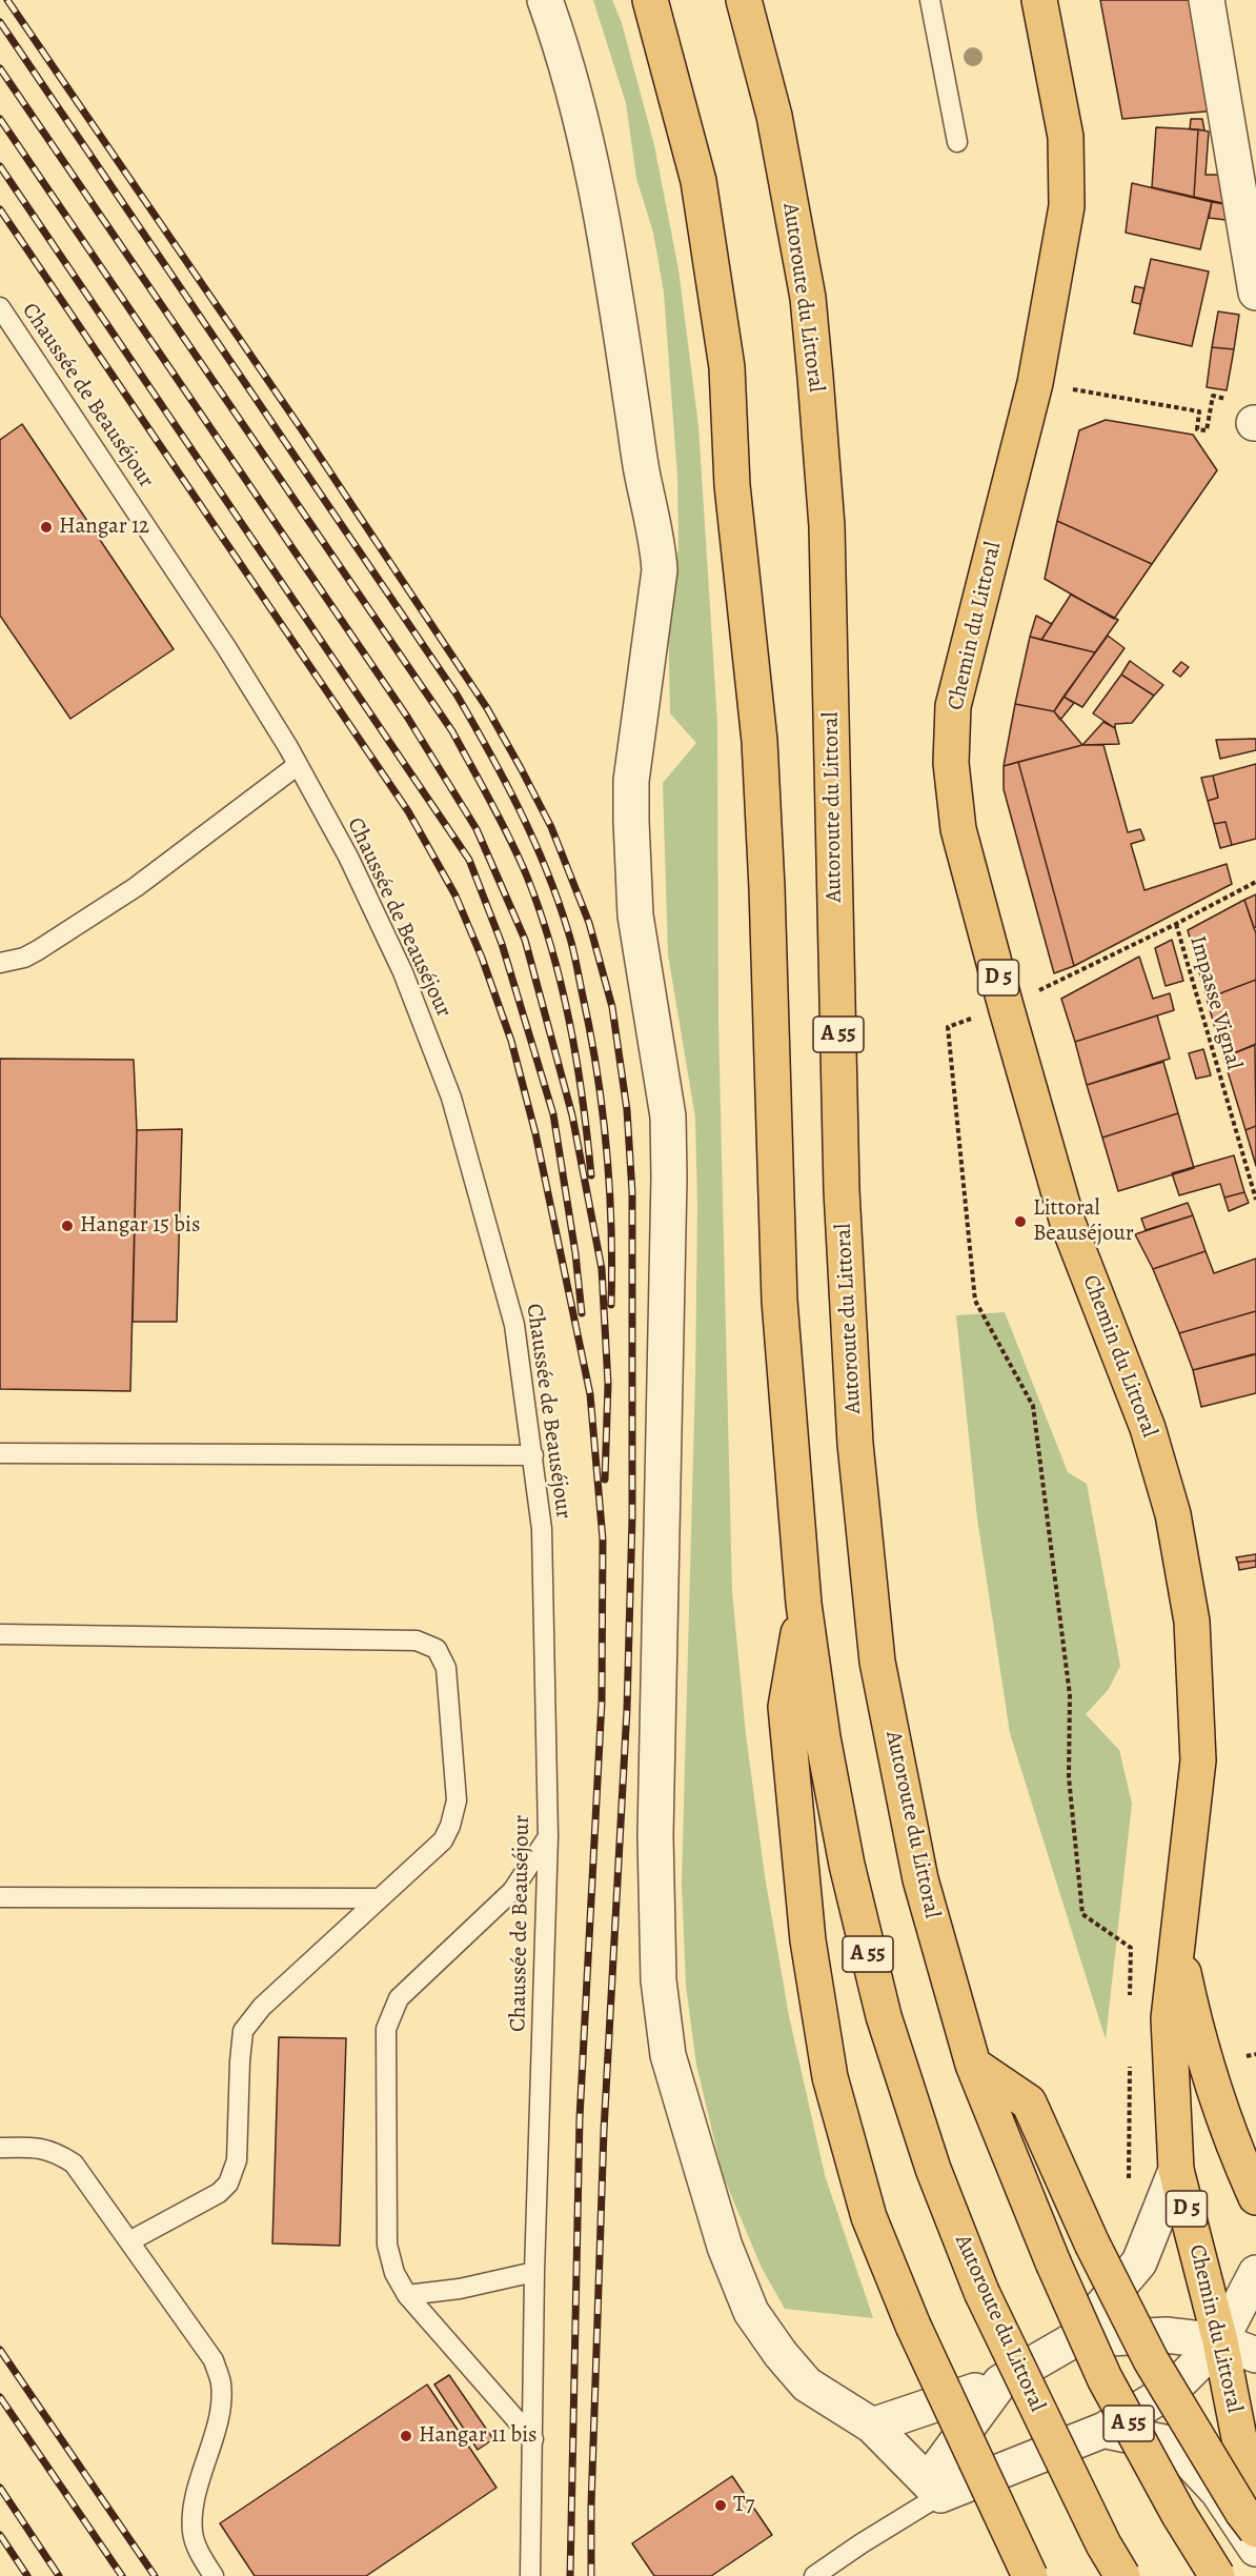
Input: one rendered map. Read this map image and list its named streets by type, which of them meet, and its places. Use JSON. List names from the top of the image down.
{
  "streets": {
    "main road": [
      "Autoroute du Littoral",
      "Chemin du Littoral",
      "D 5",
      "A 55"
    ],
    "lane": ["Chaussée de Beauséjour"],
    "path": ["Impasse Vignal"]
  },
  "places": [
    "Hangar 12",
    "Littoral Beauséjour",
    "Hangar 15 bis",
    "Hangar 11 bis",
    "T7"
  ]
}
